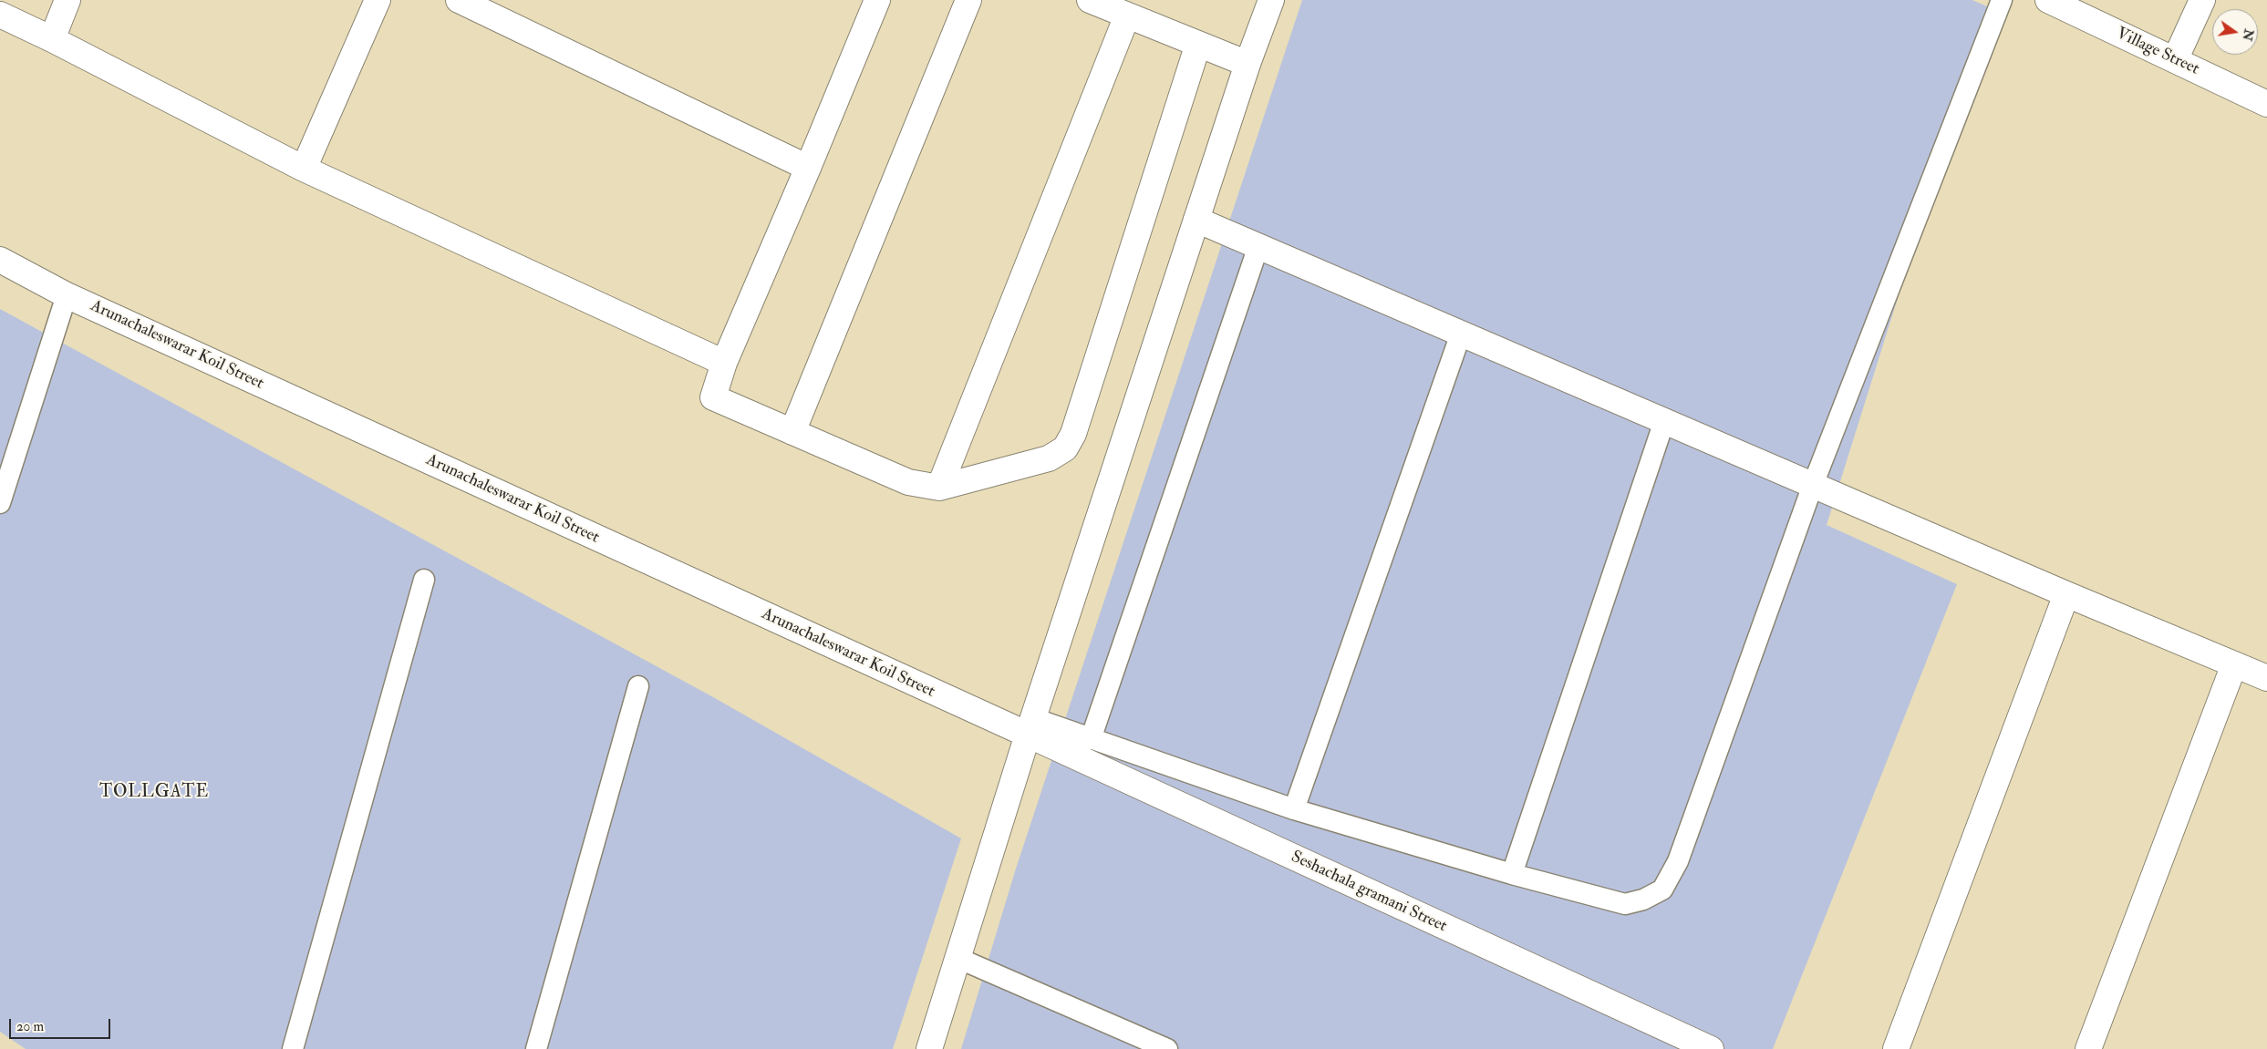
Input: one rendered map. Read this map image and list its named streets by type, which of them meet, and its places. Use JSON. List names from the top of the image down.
{
  "streets": {
    "street": ["Village Street", "Arunachaleswarar Koil Street", "Seshachala gramani Street"]
  },
  "crossings": [
    ["Arunachaleswarar Koil Street", "Seshachala gramani Street"]
  ],
  "districts": ["TOLLGATE"],
  "scale_bar": "20 m",
  "north": "right"
}
